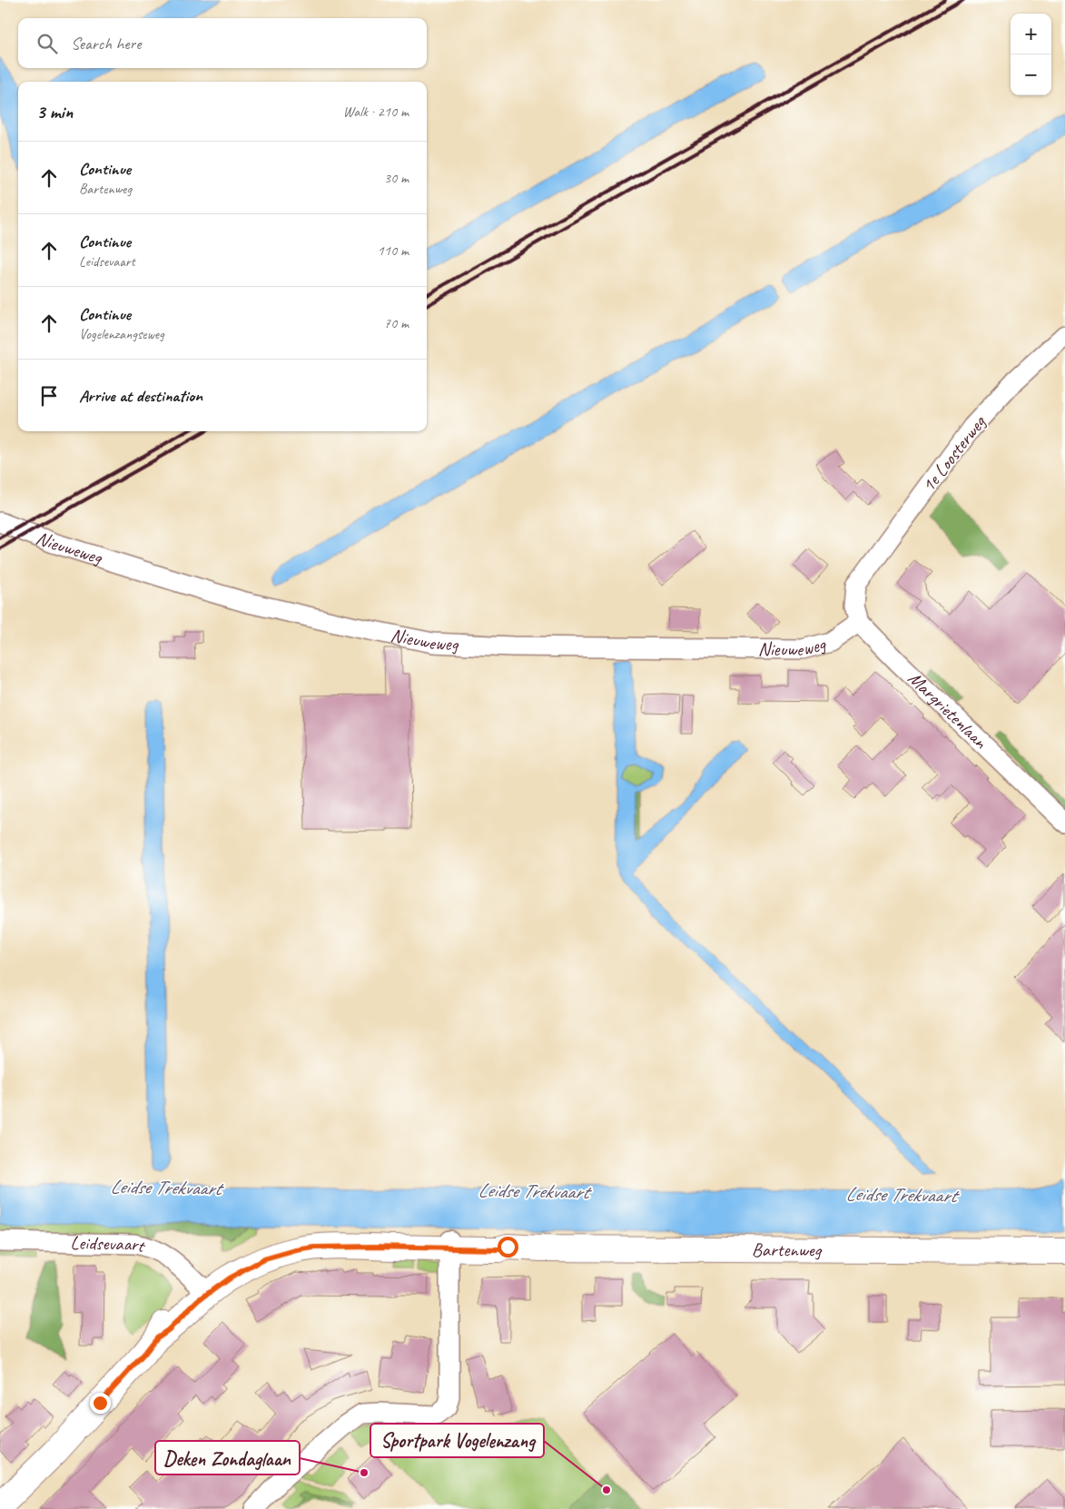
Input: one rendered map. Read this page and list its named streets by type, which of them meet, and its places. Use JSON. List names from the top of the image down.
{
  "streets": {
    "main road": ["Bartenweg"],
    "street": [
      "1e Loosterweg",
      "Nieuweweg",
      "Margrietenlaan",
      "Leidsevaart"
    ]
  },
  "crossings": [
    ["1e Loosterweg", "Nieuweweg"],
    ["1e Loosterweg", "Margrietenlaan"],
    ["Nieuweweg", "Margrietenlaan"]
  ],
  "water": ["Leidse Trekvaart"],
  "places": ["Deken Zondaglaan", "Sportpark Vogelenzang"],
  "page": {
    "map_buttons": ["+", "−"],
    "search": "Search here",
    "heading": ["3 min", "Walk · 210 m"],
    "list": [
      ["Continue", "Bartenweg", "30 m"],
      ["Continue", "Leidsevaart", "110 m"],
      ["Continue", "Vogelenzangseweg", "70 m"],
      "Arrive at destination"
    ]
  }
}
